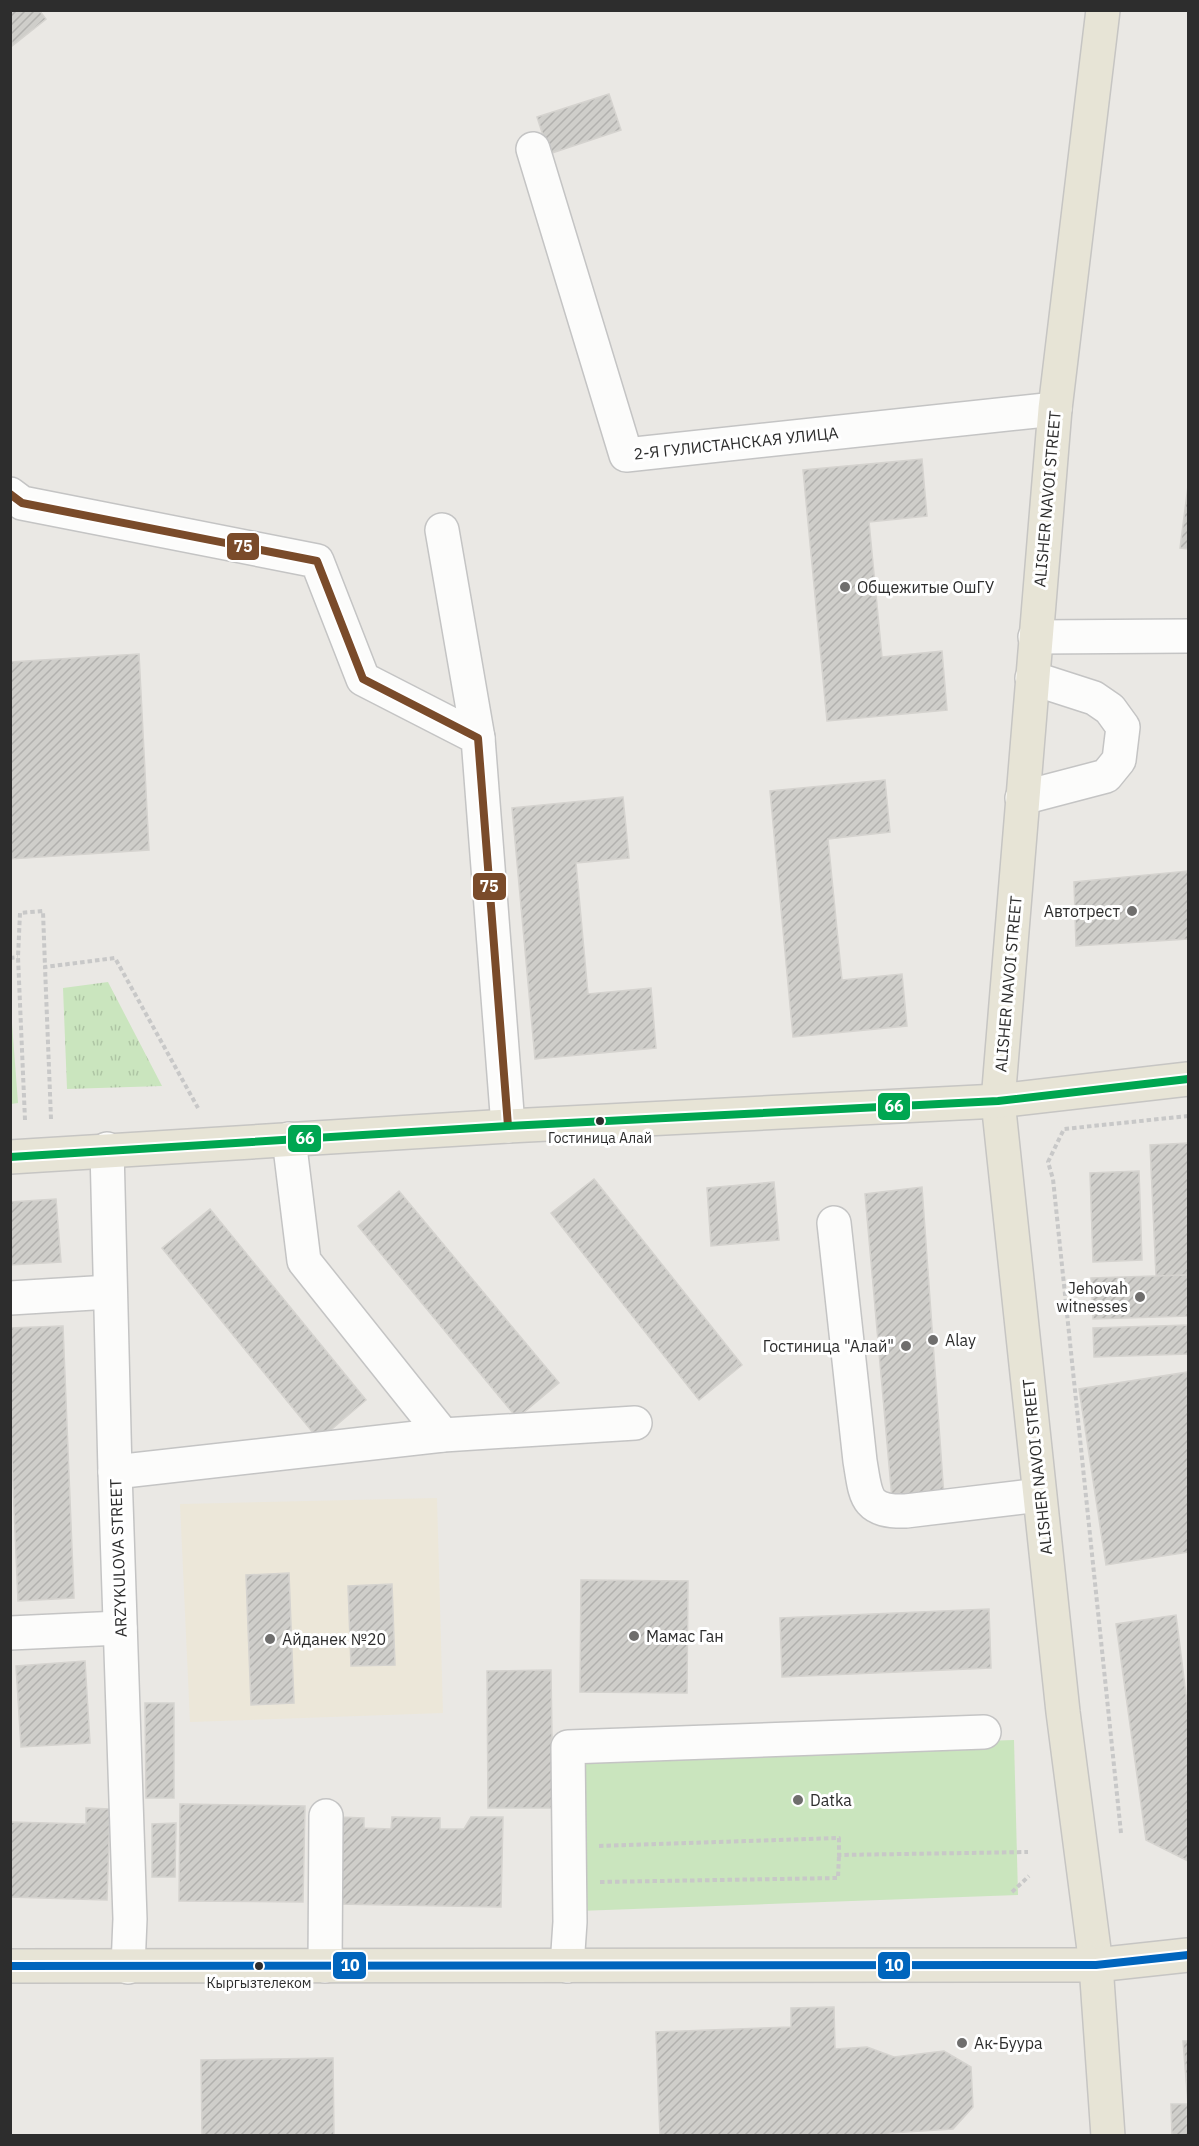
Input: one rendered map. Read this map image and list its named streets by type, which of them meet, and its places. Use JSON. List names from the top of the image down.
{
  "streets": {
    "main road": ["ALISHER NAVOI STREET"],
    "street": ["2-Я ГУЛИСТАНСКАЯ УЛИЦА", "ARZYKULOVA STREET"]
  },
  "crossings": [
    ["2-Я ГУЛИСТАНСКАЯ УЛИЦА", "ALISHER NAVOI STREET"]
  ],
  "places": [
    "Общежитые ОшГУ",
    "Автотрест",
    "Гостиница Алай",
    "Jehovah witnesses",
    "Alay",
    "Гостиница \"Алай\"",
    "Мамас Ган",
    "Айданек №20",
    "Datka",
    "Кыргызтелеком",
    "Ак-Буура"
  ],
  "lines": ["transit line 75", "transit line 66", "transit line 10"]
}
